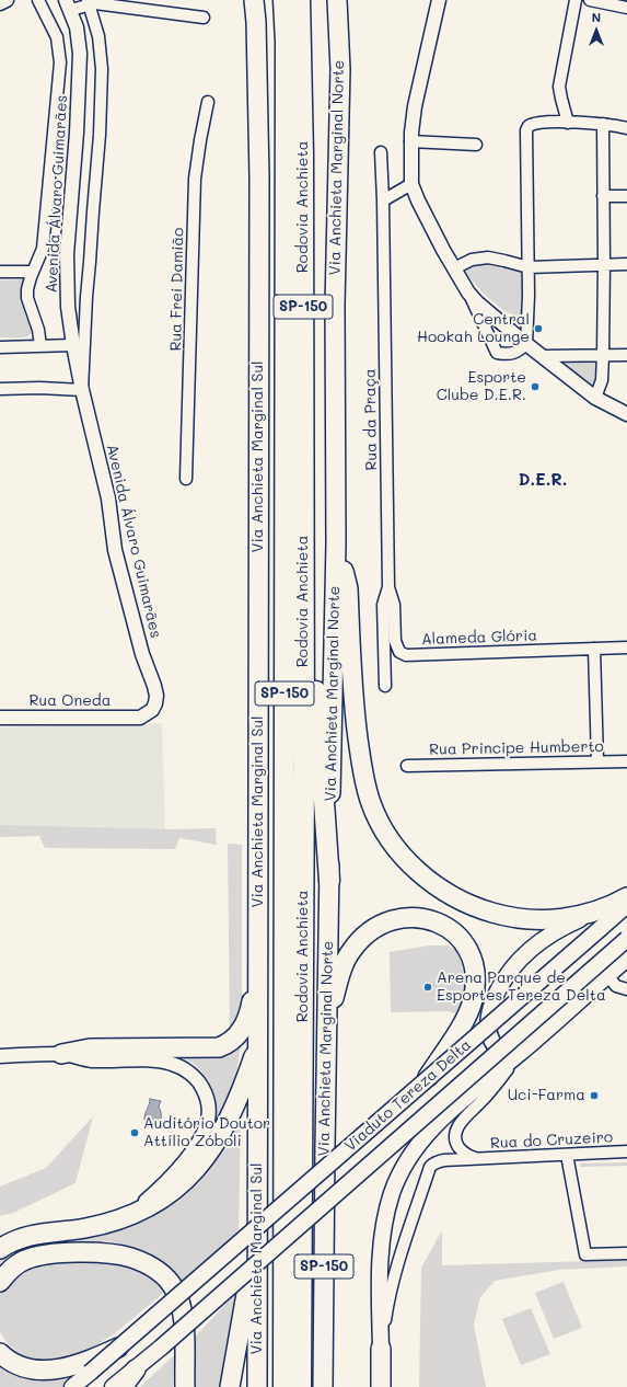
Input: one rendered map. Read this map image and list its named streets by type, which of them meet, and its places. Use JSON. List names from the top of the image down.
{
  "streets": {
    "highway": [
      "Via Anchieta Marginal Norte",
      "Rodovia Anchieta",
      "SP-150",
      "Via Anchieta Marginal Sul"
    ],
    "main road": ["Viaduto Tereza Delta"],
    "street": [
      "Avenida Álvaro Guimarães",
      "Rua Frei Damião",
      "Rua da Praça",
      "Alameda Glória",
      "Rua Oneda",
      "Rua Principe Humberto",
      "Rua do Cruzeiro"
    ]
  },
  "crossings": [
    ["Avenida Álvaro Guimarães", "Rua Oneda"],
    ["Rua da Praça", "Alameda Glória"]
  ],
  "districts": ["D.E.R."],
  "places": [
    "Central Hookah Lounge",
    "Esporte Clube D.E.R.",
    "Arena Parque de Esportes Tereza Delta",
    "Uci-Farma",
    "Auditório Doutor Attílio Zóboli"
  ],
  "north": "top"
}
